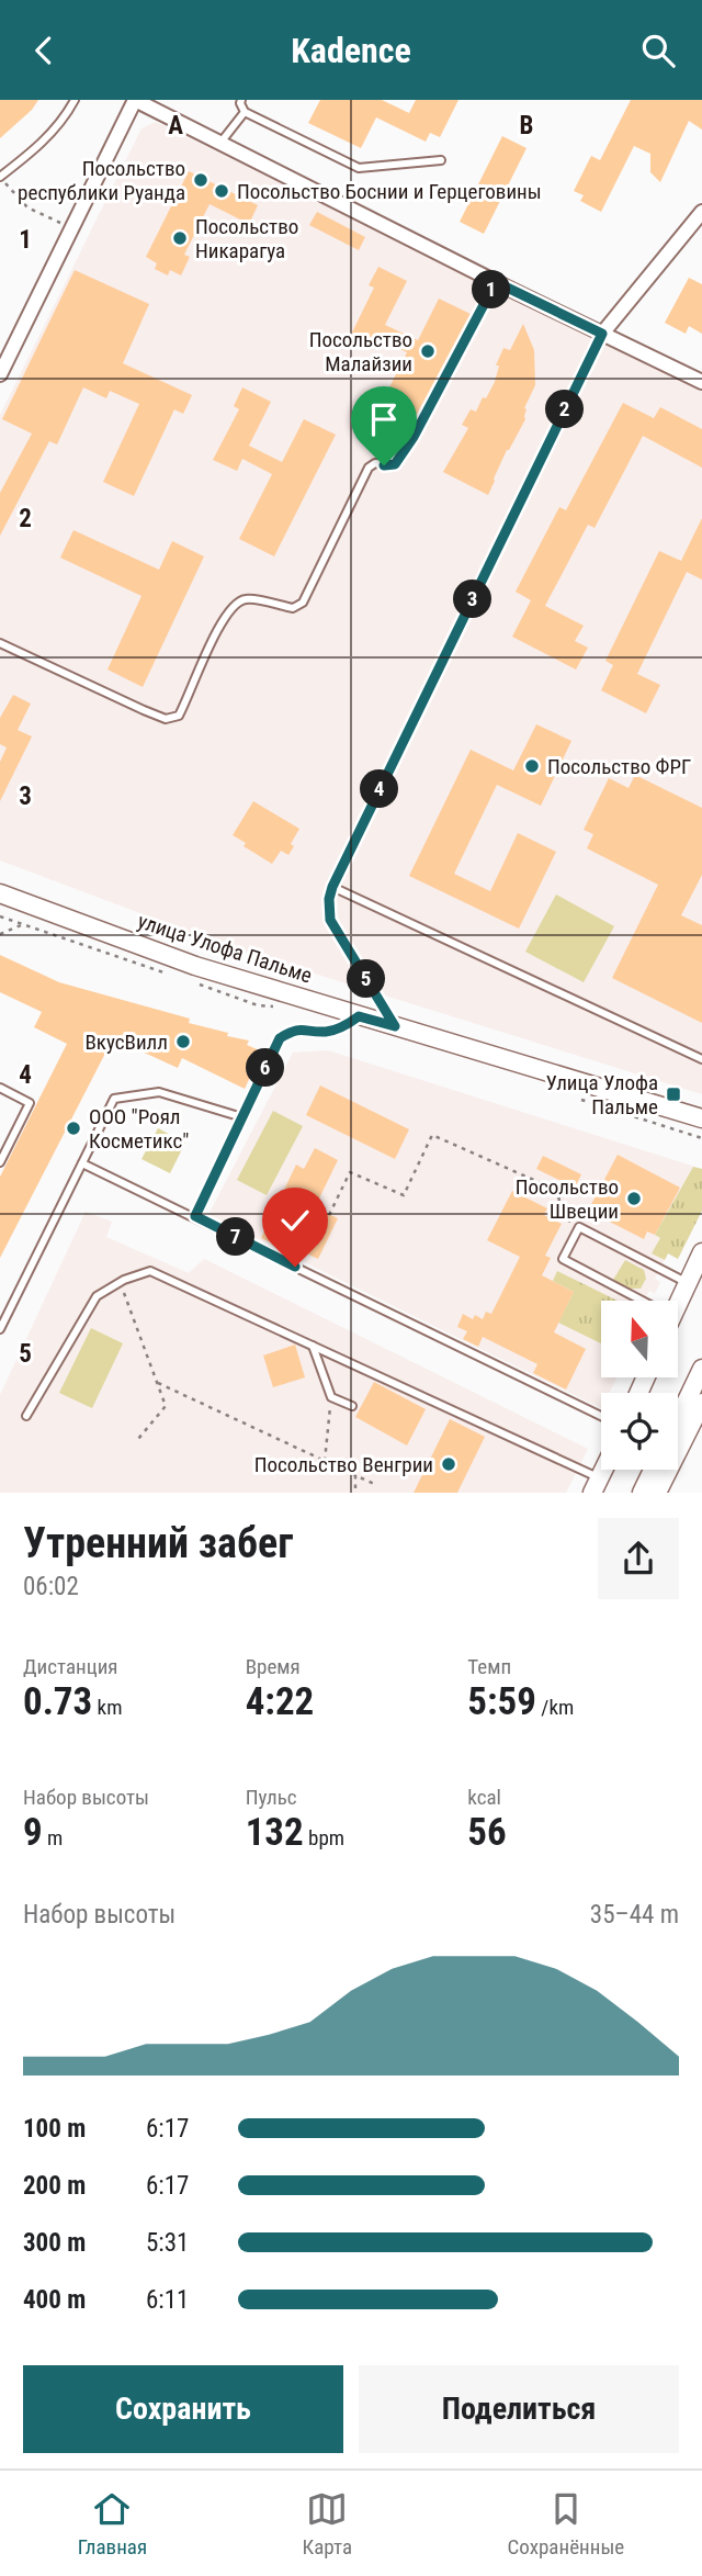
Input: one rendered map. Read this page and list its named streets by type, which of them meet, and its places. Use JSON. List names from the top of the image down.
{
  "streets": {
    "street": ["улица Улофа Пальме"]
  },
  "places": {
    "other": [
      "Посольство республики Руанда",
      "Посольство Боснии и Герцеговины",
      "Посольство Никарагуа",
      "Посольство Малайзии",
      "Посольство ФРГ",
      "ВкусВилл",
      "ООО \"Роял Косметикс\"",
      "Посольство Швеции",
      "Посольство Венгрии"
    ],
    "transit": ["Улица Улофа Пальме"]
  },
  "north": "top",
  "page": {
    "header": "Kadence",
    "pins": [
      "1",
      "2",
      "3",
      "4",
      "5",
      "6",
      "7"
    ],
    "heading": ["Утренний забег", "06:02"],
    "stats": [
      ["Дистанция", "0.73 km"],
      ["Время", "4:22"],
      ["Темп", "5:59 /km"],
      ["Набор высоты", "9 m"],
      ["Пульс", "132 bpm"],
      ["kcal", "56"]
    ],
    "chart": ["Набор высоты", "35–44 m"],
    "list": [
      {
        "name": "100 m",
        "note": "6:17"
      },
      {
        "name": "200 m",
        "note": "6:17"
      },
      {
        "name": "300 m",
        "note": "5:31"
      },
      {
        "name": "400 m",
        "note": "6:11"
      }
    ],
    "buttons": ["Сохранить", "Поделиться"],
    "tabs": ["Главная", "Карта", "Сохранённые"]
  },
  "grid": {
    "columns": ["A", "B"],
    "rows": [
      "1",
      "2",
      "3",
      "4",
      "5"
    ]
  }
}
